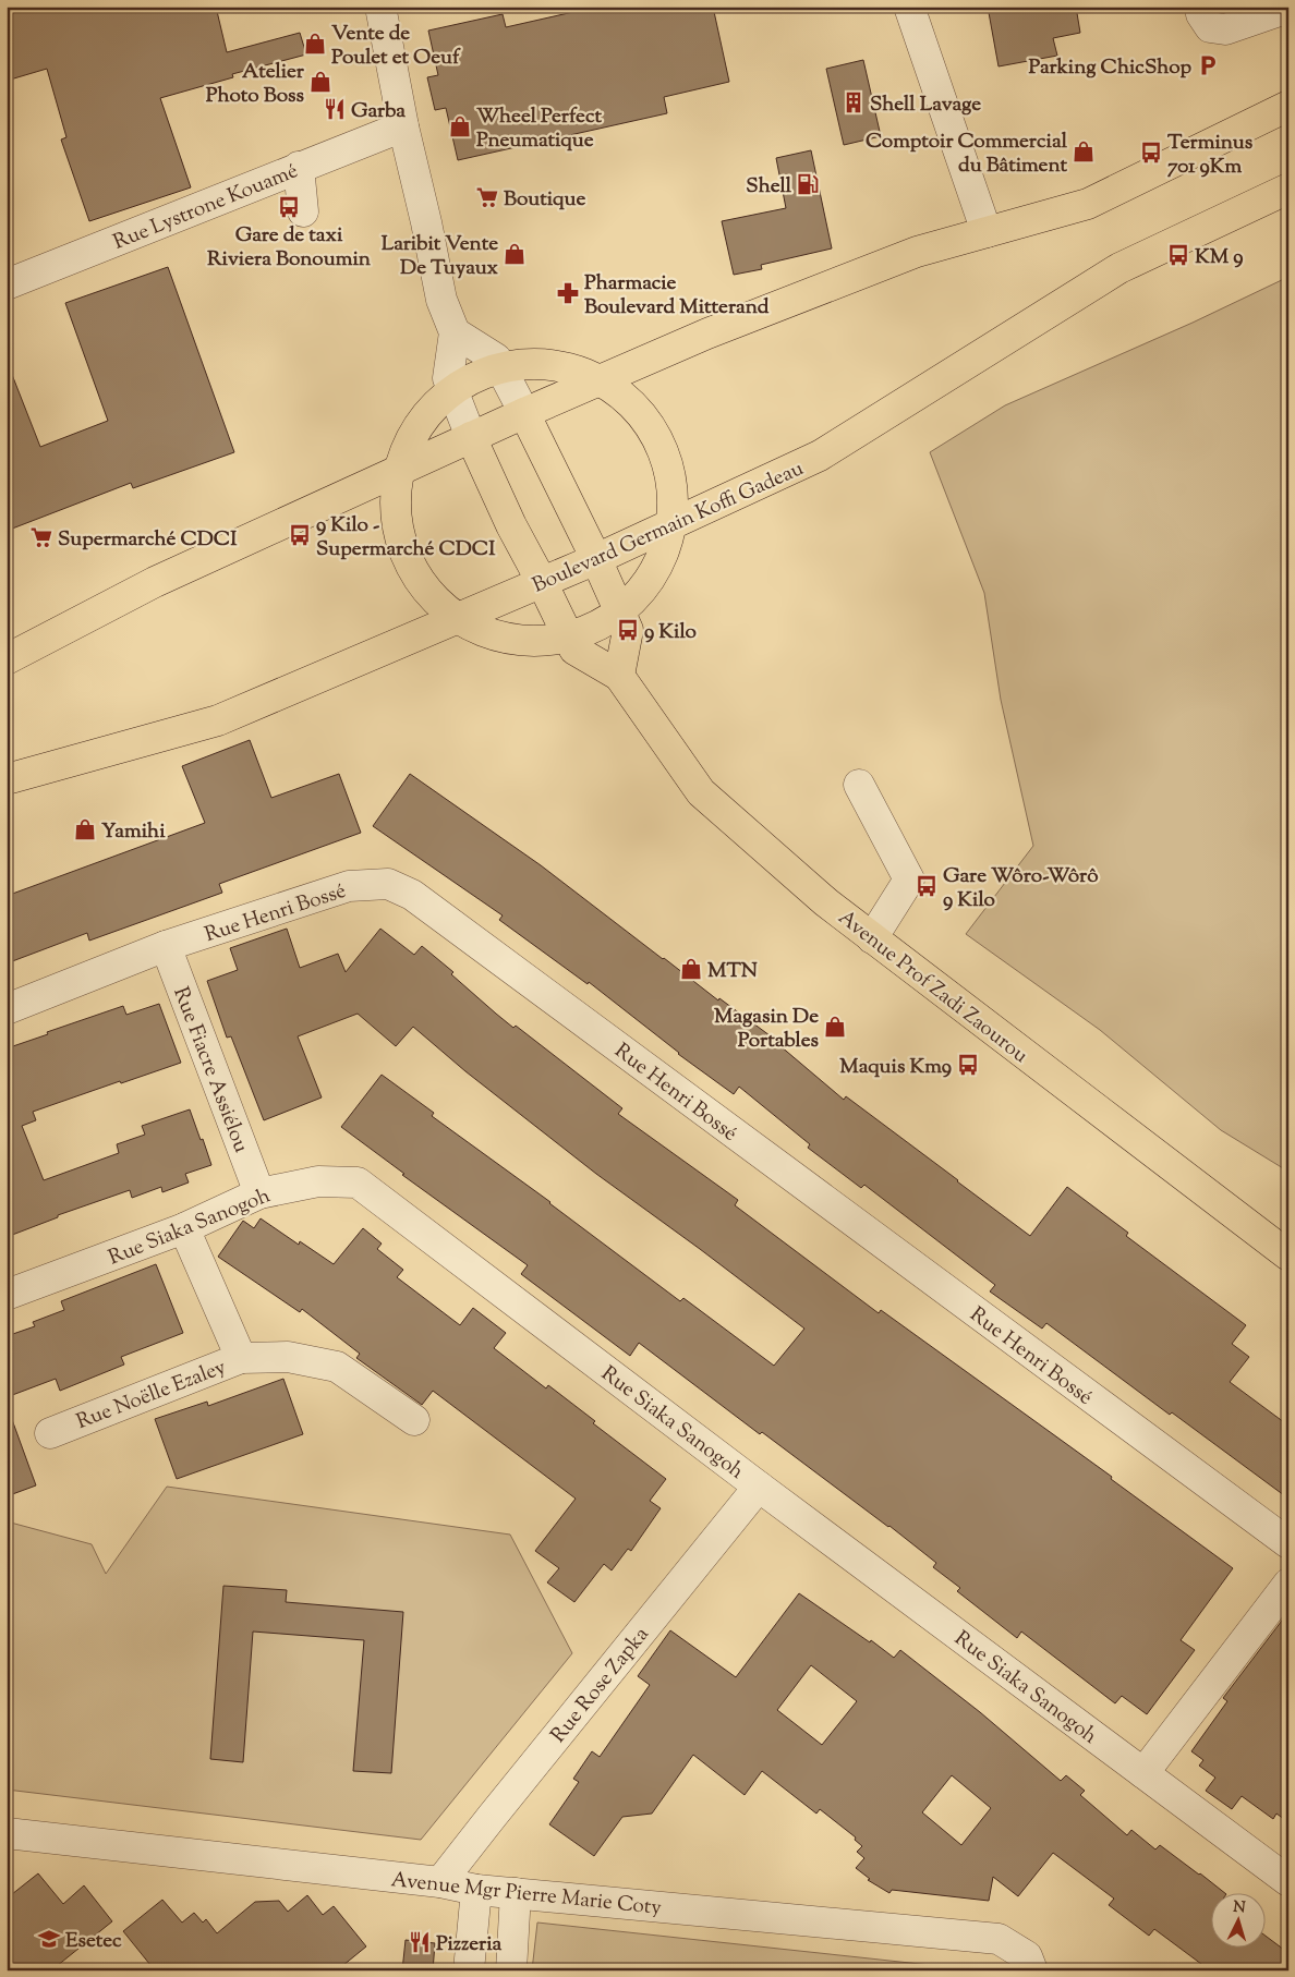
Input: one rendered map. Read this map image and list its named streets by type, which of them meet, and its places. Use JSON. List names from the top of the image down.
{
  "streets": {
    "main road": ["Boulevard Germain Koffi Gadeau", "Avenue Prof Zadi Zaourou"],
    "street": [
      "Rue Lystrone Kouamé",
      "Rue Henri Bossé",
      "Rue Fiacre Assiélou",
      "Rue Siaka Sanogoh",
      "Rue Noëlle Ezaley",
      "Rue Rose Zapka",
      "Avenue Mgr Pierre Marie Coty"
    ]
  },
  "crossings": [
    ["Rue Henri Bossé", "Rue Fiacre Assiélou"],
    ["Rue Fiacre Assiélou", "Rue Siaka Sanogoh"],
    ["Rue Siaka Sanogoh", "Rue Noëlle Ezaley"],
    ["Rue Siaka Sanogoh", "Rue Rose Zapka"],
    ["Rue Rose Zapka", "Avenue Mgr Pierre Marie Coty"]
  ],
  "places": {
    "shop": [
      "Vente de Poulet et Oeuf",
      "Atelier Photo Boss",
      "Wheel Perfect Pneumatique",
      "Comptoir Commercial du Bâtiment",
      "Laribit Vente De Tuyaux",
      "Yamihi",
      "MTN",
      "Magasin De Portables"
    ],
    "parking": ["Parking ChicShop"],
    "building": ["Shell Lavage"],
    "restaurant": ["Garba", "Pizzeria"],
    "bus stop": [
      "Terminus 701 9Km",
      "Gare de taxi Riviera Bonoumin",
      "KM 9",
      "9 Kilo - Supermarché CDCI",
      "9 Kilo",
      "Gare Wôro-Wôrô 9 Kilo",
      "Maquis Km9"
    ],
    "fuel station": ["Shell"],
    "supermarket": ["Boutique", "Supermarché CDCI"],
    "pharmacy": ["Pharmacie Boulevard Mitterand"],
    "school or university": ["Esetec"]
  },
  "north": "top"
}
